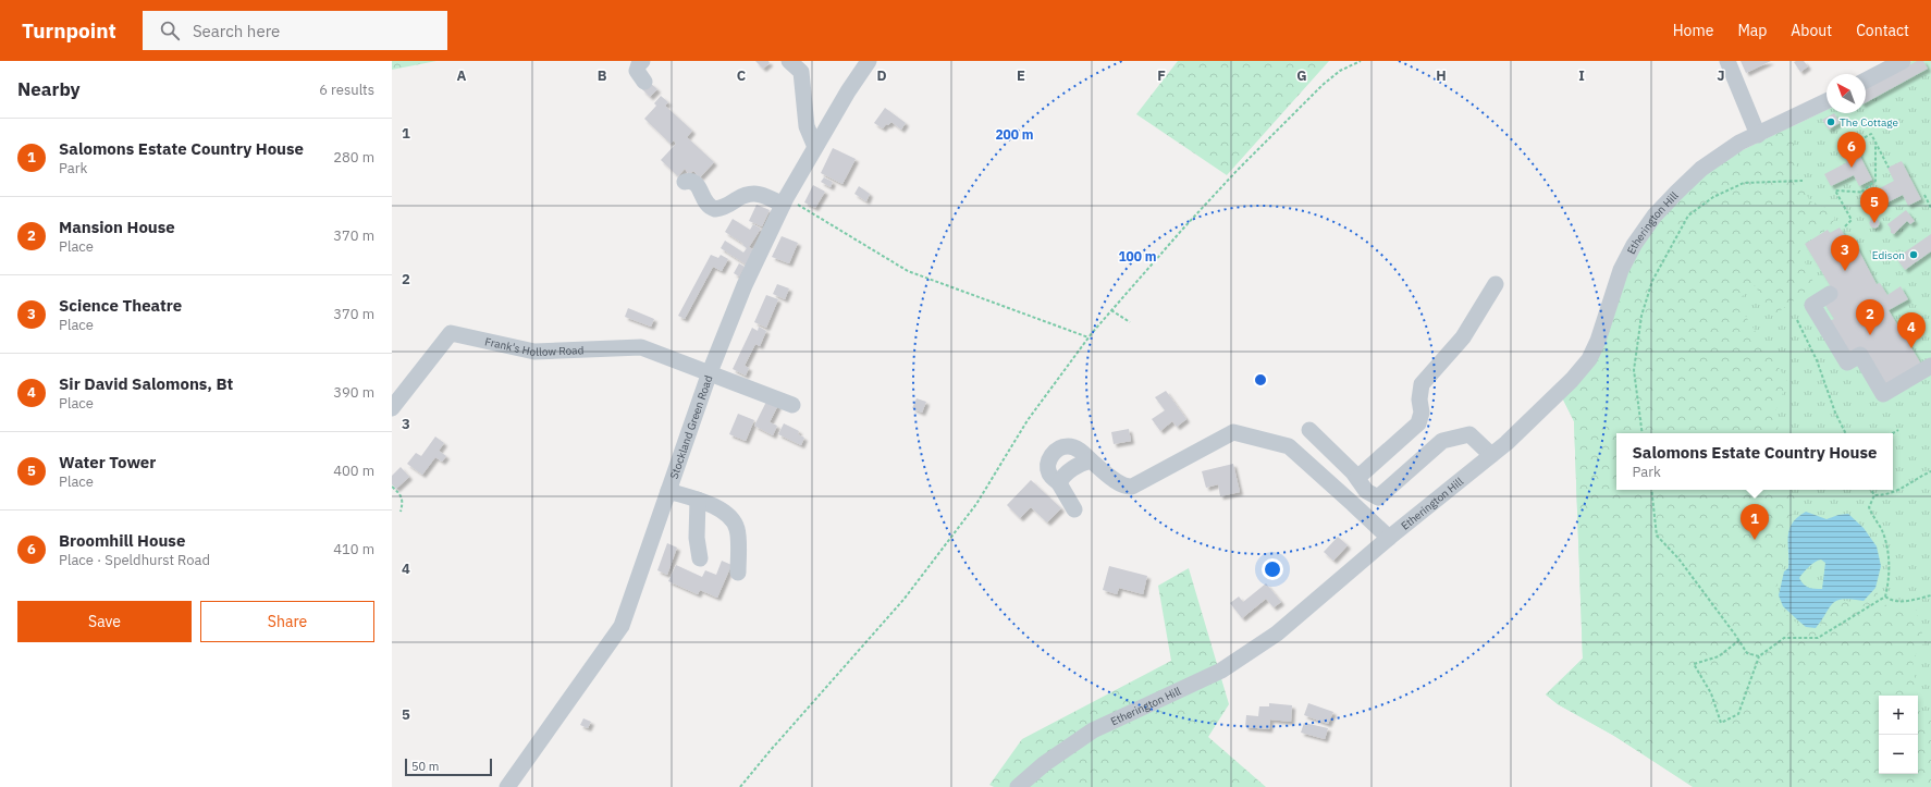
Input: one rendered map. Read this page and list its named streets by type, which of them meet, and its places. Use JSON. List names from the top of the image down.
{
  "streets": {
    "street": ["Etherington Hill", "Frank's Hollow Road", "Stockland Green Road"]
  },
  "crossings": [
    ["Frank's Hollow Road", "Stockland Green Road"]
  ],
  "places": ["The Cottage", "Edison"],
  "scale_bar": "50 m",
  "north": "top left",
  "page": {
    "header": "Turnpoint",
    "search": "Search here",
    "nav": [
      "Home",
      "Map",
      "About",
      "Contact"
    ],
    "heading": ["Nearby", "6 results"],
    "list": [
      {
        "mark": "1",
        "name": "Salomons Estate Country House",
        "note": "Park",
        "value": "280 m"
      },
      {
        "mark": "2",
        "name": "Mansion House",
        "note": "Place",
        "value": "370 m"
      },
      {
        "mark": "3",
        "name": "Science Theatre",
        "note": "Place",
        "value": "370 m"
      },
      {
        "mark": "4",
        "name": "Sir David Salomons, Bt",
        "note": "Place",
        "value": "390 m"
      },
      {
        "mark": "5",
        "name": "Water Tower",
        "note": "Place",
        "value": "400 m"
      },
      {
        "mark": "6",
        "name": "Broomhill House",
        "note": "Place · Speldhurst Road",
        "value": "410 m"
      }
    ],
    "pins": [
      "6",
      "5",
      "3",
      "2",
      "4",
      "1"
    ],
    "popup": ["Salomons Estate Country House", "Park"],
    "buttons": ["Save", "Share"],
    "map_buttons": ["+", "−"],
    "scale": "50 m"
  },
  "grid": {
    "columns": [
      "A",
      "B",
      "C",
      "D",
      "E",
      "F",
      "G",
      "H",
      "I",
      "J"
    ],
    "rows": [
      "1",
      "2",
      "3",
      "4",
      "5"
    ]
  },
  "rings": ["200 m", "100 m"]
}
